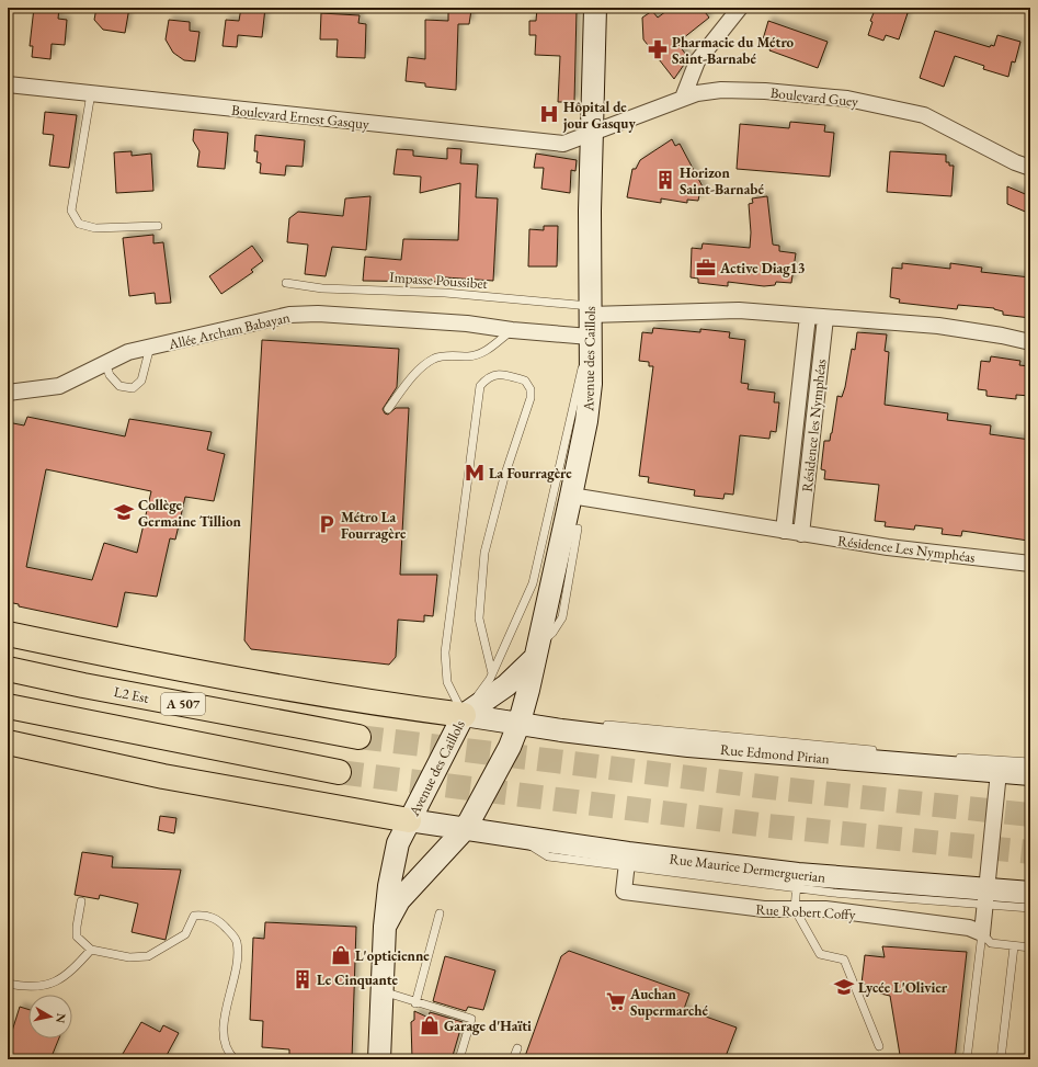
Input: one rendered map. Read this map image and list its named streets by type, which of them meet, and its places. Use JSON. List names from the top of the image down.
{
  "streets": {
    "highway": ["L2 Est", "A 507"],
    "street": [
      "Boulevard Guey",
      "Boulevard Ernest Gasquy",
      "Allée Archam Babayan",
      "Avenue des Caillols",
      "Résidence les Nymphéas",
      "Résidence Les Nymphéas",
      "Rue Edmond Pirian",
      "Rue Maurice Dermerguerian",
      "Rue Robert Coffy"
    ],
    "lane": ["Impasse Poussibet"]
  },
  "crossings": [
    ["Boulevard Guey", "Boulevard Ernest Gasquy"],
    ["Boulevard Guey", "Avenue des Caillols"],
    ["Boulevard Ernest Gasquy", "Avenue des Caillols"],
    ["Impasse Poussibet", "Avenue des Caillols"],
    ["Allée Archam Babayan", "Avenue des Caillols"],
    ["Avenue des Caillols", "Résidence Les Nymphéas"],
    ["Avenue des Caillols", "Rue Edmond Pirian"],
    ["Avenue des Caillols", "Rue Maurice Dermerguerian"],
    ["Résidence les Nymphéas", "Résidence Les Nymphéas"],
    ["Rue Maurice Dermerguerian", "Rue Robert Coffy"]
  ],
  "places": {
    "pharmacy": ["Pharmacie du Métro Saint-Barnabé"],
    "hospital": ["Hôpital de jour Gasquy"],
    "building": ["Horizon Saint-Barnabé", "Le Cinquante"],
    "office": ["Active Diag13"],
    "metro station": ["La Fourragère"],
    "school or university": ["Collège Germaine Tillion", "Lycée L'Olivier"],
    "parking": ["Métro La Fourragère"],
    "shop": ["L'opticienne", "Garage d'Haïti"],
    "supermarket": ["Auchan Supermarché"]
  },
  "north": "right"
}
